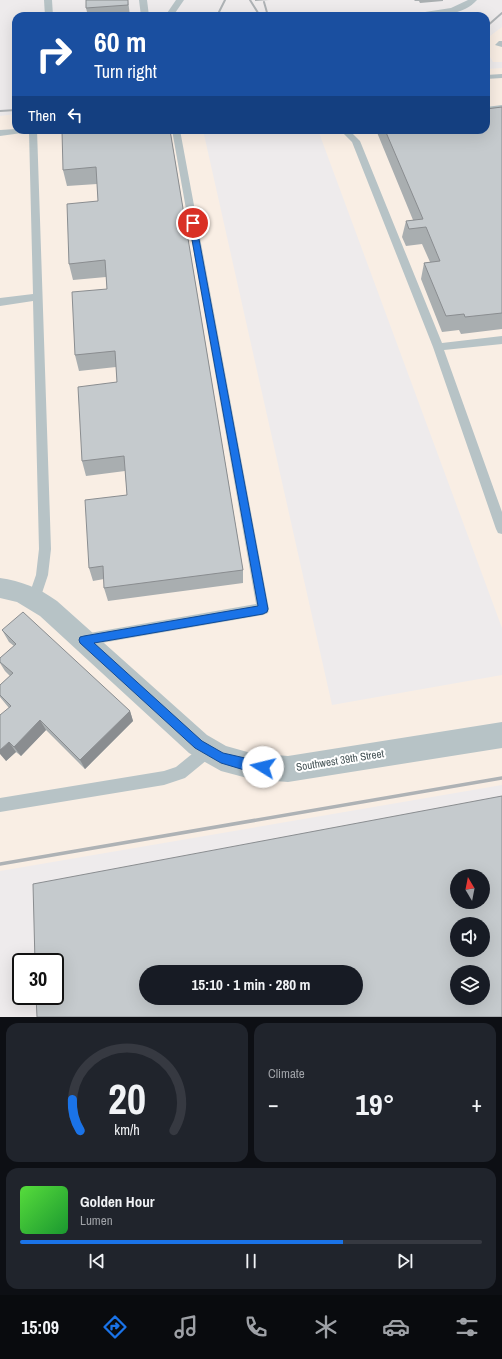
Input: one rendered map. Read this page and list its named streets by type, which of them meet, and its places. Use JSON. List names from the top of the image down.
{
  "streets": {
    "street": ["Southwest 39th Street"]
  },
  "north": "top",
  "page": {
    "turn": ["60 m", "Turn right"],
    "then": "Then",
    "limit": "30",
    "trip": "15:10 · 1 min · 280 m",
    "tile": "Climate",
    "heat": ["−", "19°", "+"],
    "song": ["Golden Hour", "Lumen"],
    "tabs": "15:09",
    "gauge": ["20", "km/h"]
  }
}
